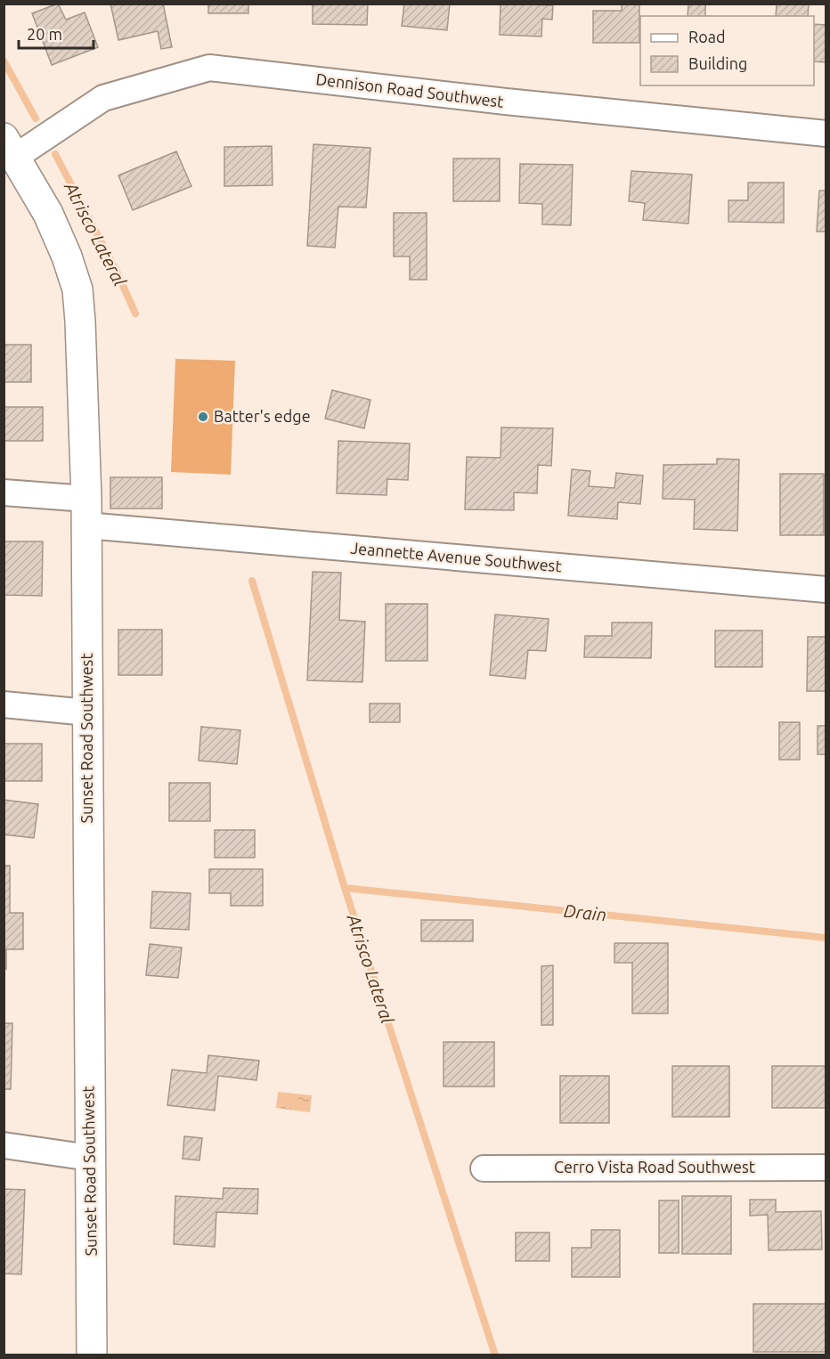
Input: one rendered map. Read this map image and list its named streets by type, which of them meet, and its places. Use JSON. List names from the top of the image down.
{
  "streets": {
    "street": [
      "Dennison Road Southwest",
      "Jeannette Avenue Southwest",
      "Sunset Road Southwest",
      "Cerro Vista Road Southwest"
    ]
  },
  "crossings": [
    ["Dennison Road Southwest", "Sunset Road Southwest"],
    ["Jeannette Avenue Southwest", "Sunset Road Southwest"]
  ],
  "water": ["Atrisco Lateral", "Drain"],
  "places": ["Batter's edge"],
  "legend": ["Road", "Building"],
  "scale_bar": "20 m"
}
